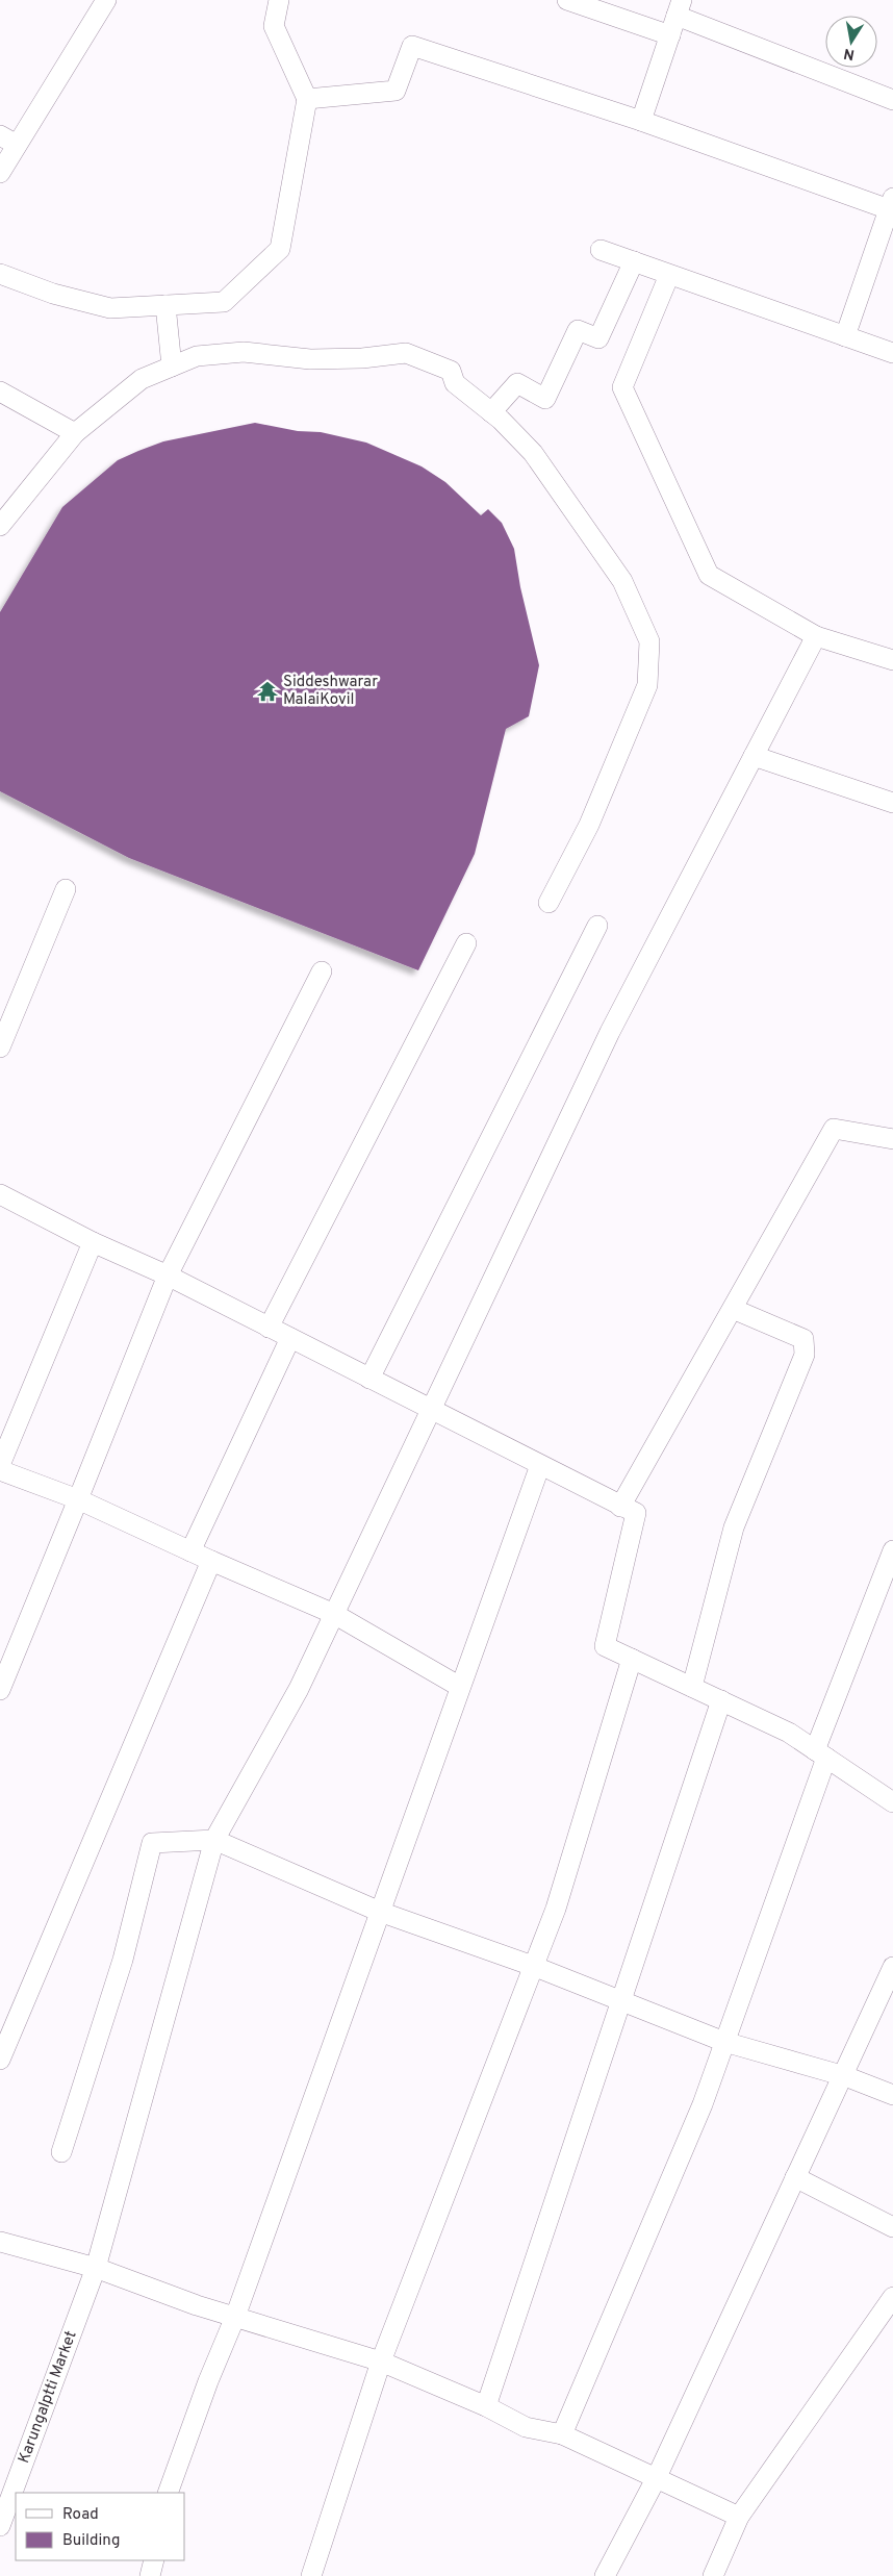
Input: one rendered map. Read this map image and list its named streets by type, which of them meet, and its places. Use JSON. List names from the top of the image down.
{
  "streets": {
    "street": ["Karungalptti Market"]
  },
  "places": {
    "temple": ["Siddeshwarar MalaiKovil"]
  },
  "legend": ["Road", "Building"],
  "north": "bottom"
}
